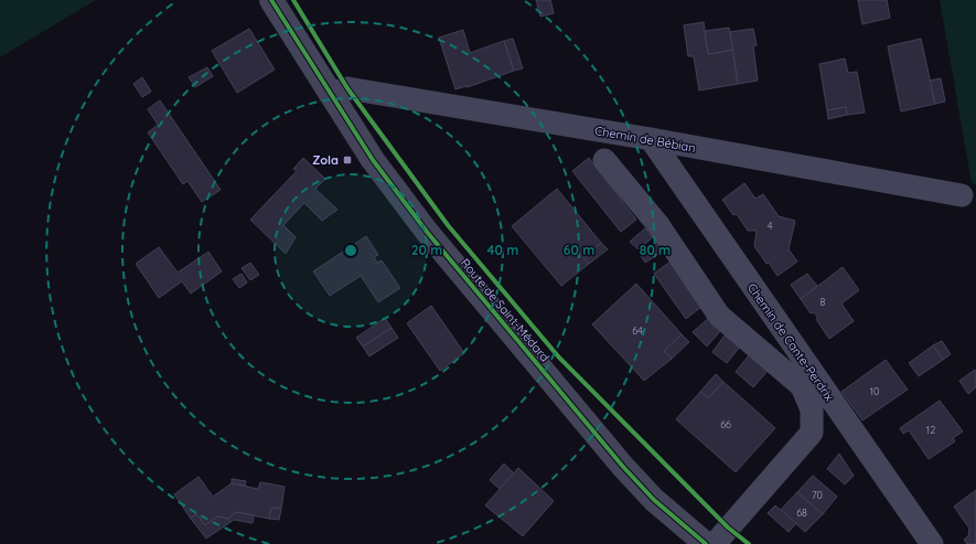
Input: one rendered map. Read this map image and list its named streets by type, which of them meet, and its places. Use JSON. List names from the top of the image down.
{
  "streets": {
    "street": ["Chemin de Bébian", "Route de Saint-Médard", "Chemin de Cante-Perdrix"]
  },
  "crossings": [
    ["Chemin de Bébian", "Route de Saint-Médard"],
    ["Chemin de Bébian", "Chemin de Cante-Perdrix"]
  ],
  "places": {
    "transit": ["Zola"]
  },
  "house_numbers": [
    "4",
    "8",
    "64",
    "10",
    "66",
    "12",
    "70",
    "68"
  ],
  "rings": [
    "20 m",
    "40 m",
    "60 m",
    "80 m"
  ]
}
